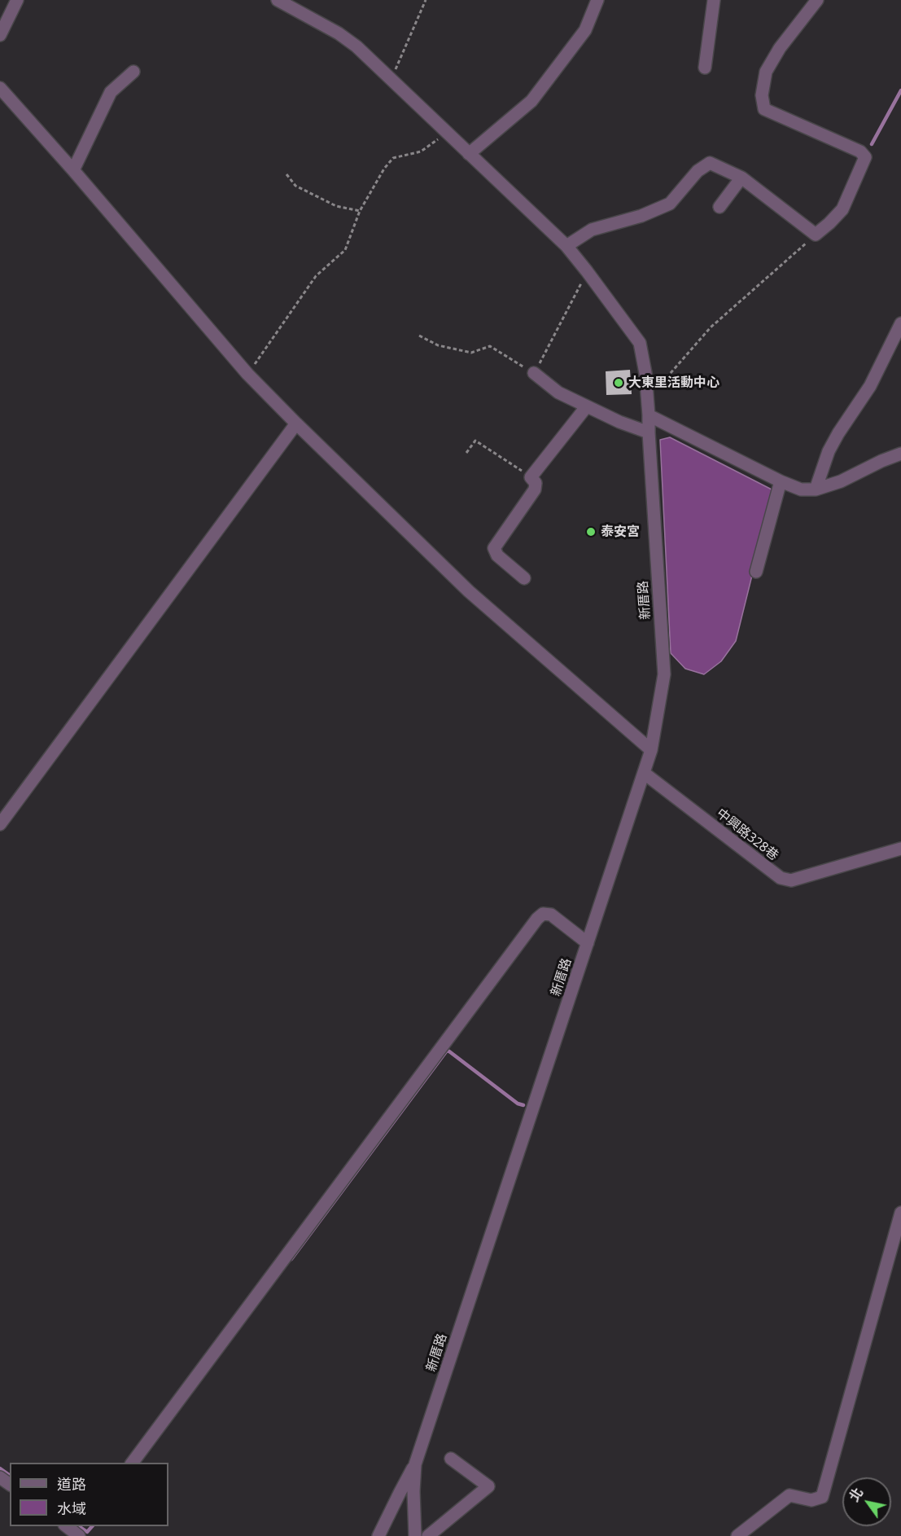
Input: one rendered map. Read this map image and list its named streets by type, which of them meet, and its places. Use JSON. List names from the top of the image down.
{
  "streets": {
    "street": ["新厝路", "中興路328巷"]
  },
  "crossings": [
    ["新厝路", "中興路328巷"]
  ],
  "places": ["大東里活動中心", "泰安宮"],
  "legend": ["道路", "水域"],
  "north": "top left"
}
